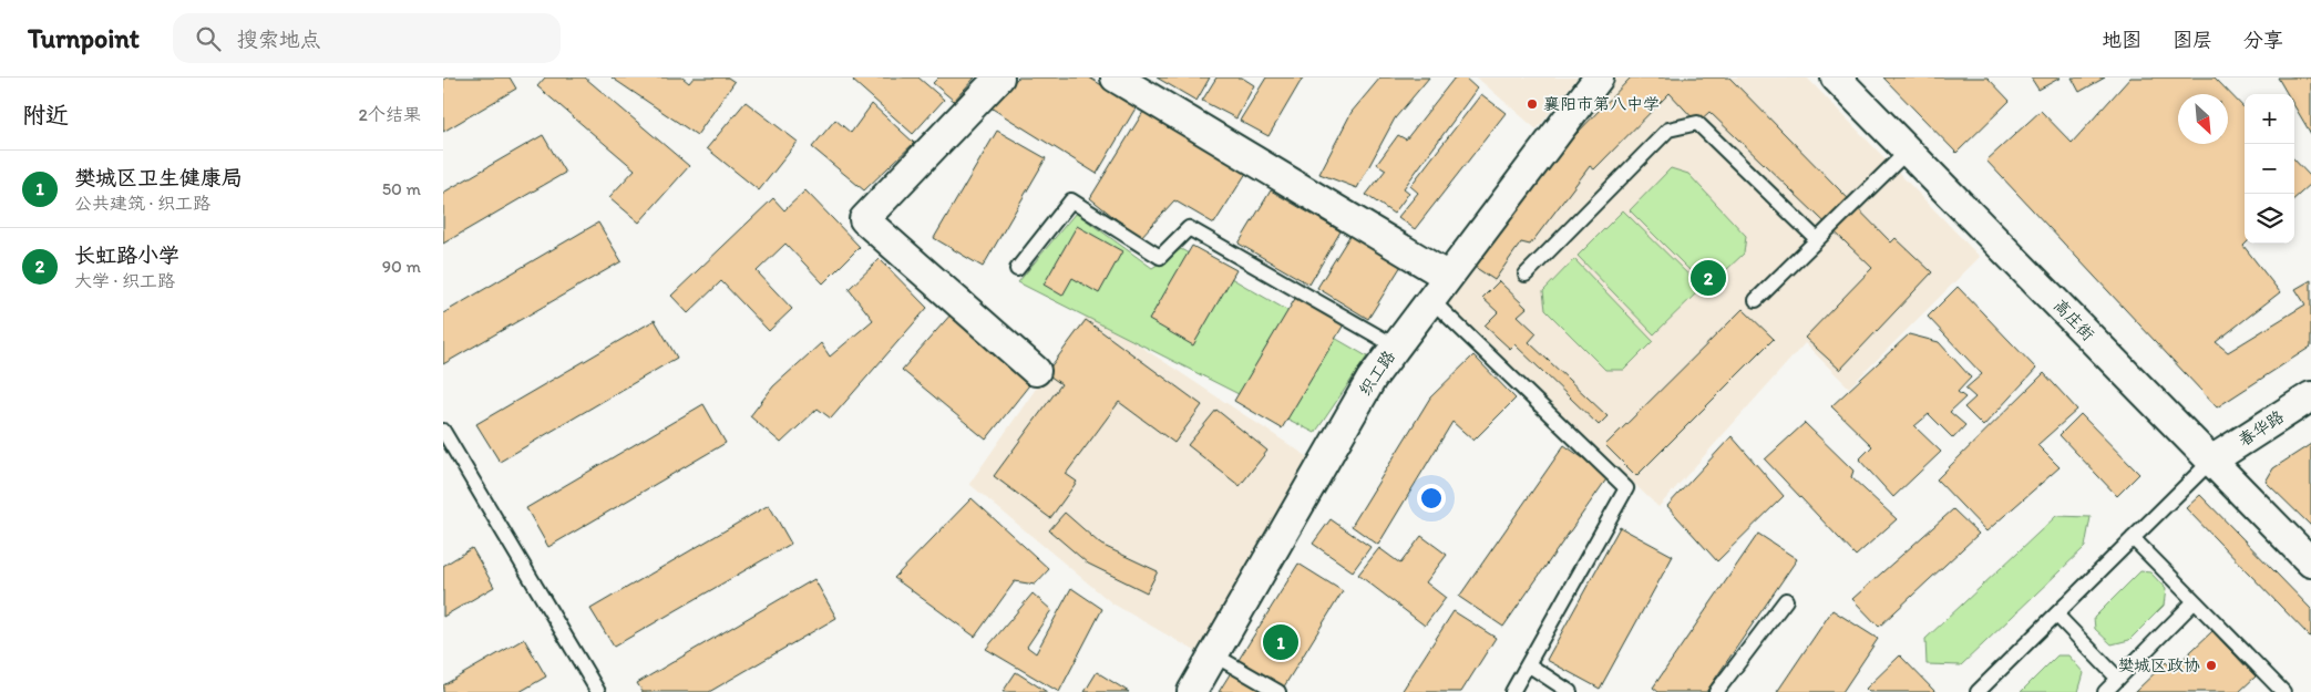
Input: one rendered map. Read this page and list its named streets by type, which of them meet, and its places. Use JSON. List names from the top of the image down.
{
  "streets": {
    "street": ["高庄街", "织工路", "春华路"]
  },
  "crossings": [
    ["高庄街", "春华路"]
  ],
  "places": ["襄阳市第八中学", "樊城区政协"],
  "north": "bottom right",
  "page": {
    "header": "Turnpoint",
    "search": "搜索地点",
    "nav": ["地图", "图层", "分享"],
    "heading": ["附近", "2个结果"],
    "map_buttons": ["+", "−"],
    "list": [
      {
        "mark": "1",
        "name": "樊城区卫生健康局",
        "note": "公共建筑 · 织工路",
        "value": "50 m"
      },
      {
        "mark": "2",
        "name": "长虹路小学",
        "note": "大学 · 织工路",
        "value": "90 m"
      }
    ],
    "pins": ["2", "1"]
  }
}
